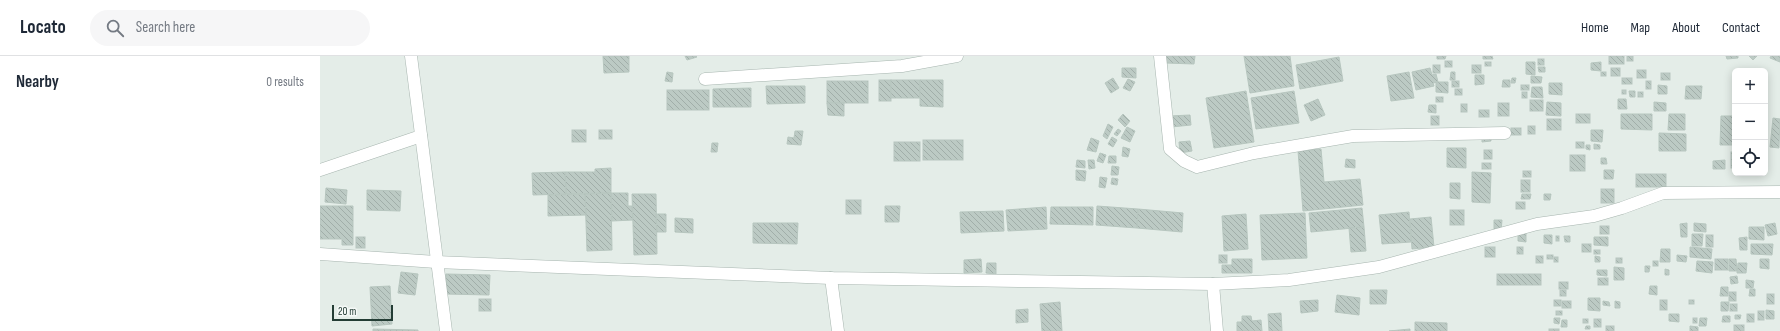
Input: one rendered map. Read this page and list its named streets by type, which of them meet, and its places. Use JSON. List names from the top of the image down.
{
  "scale_bar": "20 m",
  "page": {
    "header": "Locato",
    "search": "Search here",
    "nav": [
      "Home",
      "Map",
      "About",
      "Contact"
    ],
    "heading": ["Nearby", "0 results"],
    "map_buttons": ["+", "−"],
    "scale": "20 m"
  }
}
